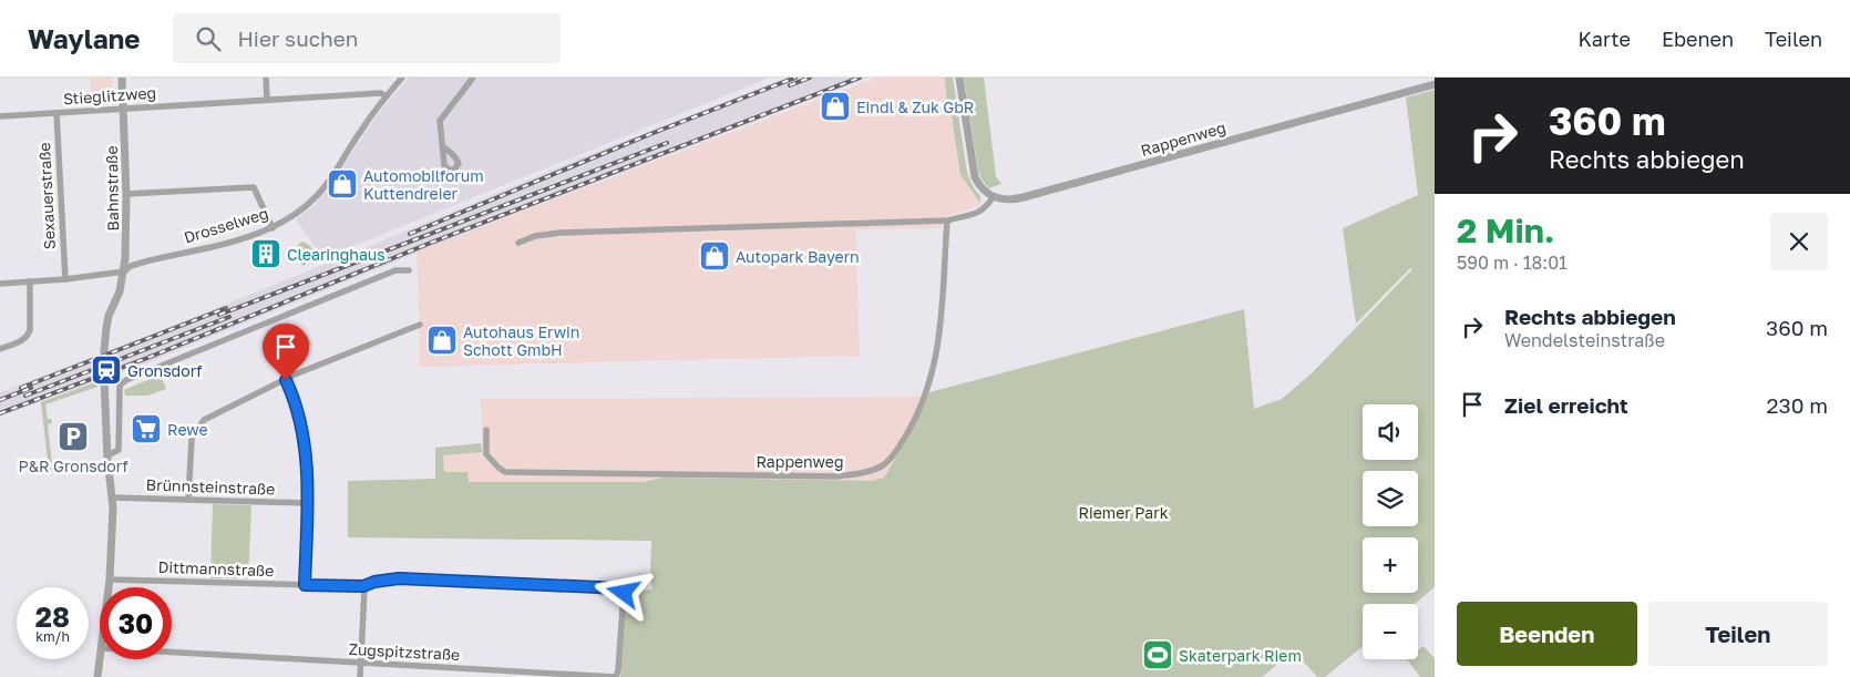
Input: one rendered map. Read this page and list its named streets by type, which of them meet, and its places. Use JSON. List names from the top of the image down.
{
  "streets": {
    "street": [
      "Stieglitzweg",
      "Rappenweg",
      "Bahnstraße",
      "Sexauerstraße",
      "Drosselweg",
      "Brünnsteinstraße",
      "Dittmannstraße",
      "Zugspitzstraße"
    ]
  },
  "crossings": [
    ["Stieglitzweg", "Bahnstraße"],
    ["Stieglitzweg", "Sexauerstraße"],
    ["Stieglitzweg", "Drosselweg"],
    ["Bahnstraße", "Drosselweg"],
    ["Sexauerstraße", "Drosselweg"],
    ["Dittmannstraße", "Zugspitzstraße"]
  ],
  "parks": ["Riemer Park"],
  "places": {
    "shop": [
      "Eindl & Zuk GbR",
      "Automobilforum Kuttendreier",
      "Autopark Bayern",
      "Autohaus Erwin Schott GmbH"
    ],
    "building": ["Clearinghaus"],
    "station": ["Gronsdorf"],
    "supermarket": ["Rewe"],
    "parking": ["P&R Gronsdorf"],
    "sports": ["Skaterpark Riem"]
  },
  "page": {
    "header": "Waylane",
    "search": "Hier suchen",
    "nav": ["Karte", "Ebenen", "Teilen"],
    "turn": ["360 m", "Rechts abbiegen"],
    "heading": ["2 Min.", "590 m · 18:01"],
    "list": [
      {
        "name": "Rechts abbiegen",
        "note": "Wendelsteinstraße",
        "value": "360 m"
      },
      {
        "name": "Ziel erreicht",
        "value": "230 m"
      }
    ],
    "map_buttons": ["+", "−"],
    "speed": "28 km/h",
    "limit": "30",
    "buttons": ["Beenden", "Teilen"]
  }
}
